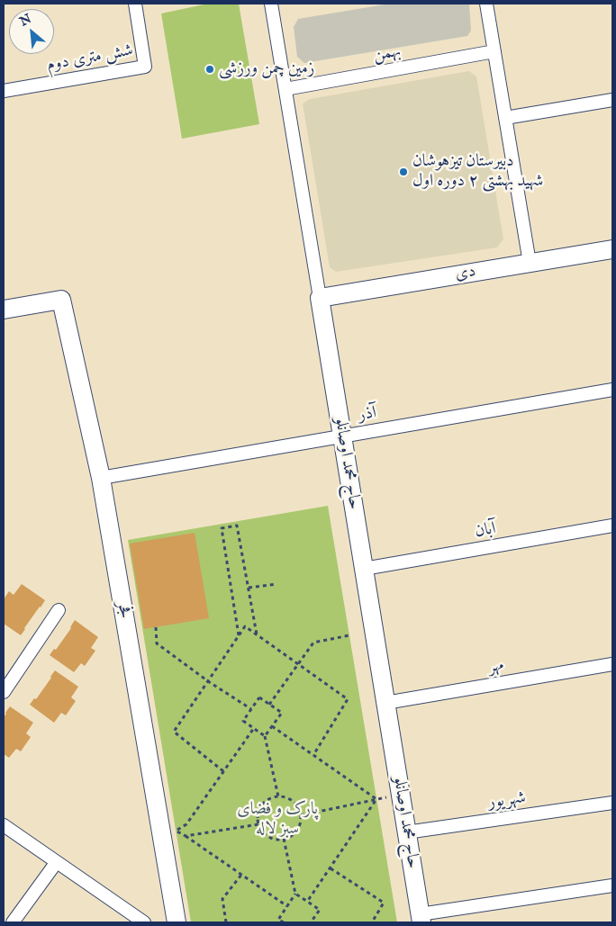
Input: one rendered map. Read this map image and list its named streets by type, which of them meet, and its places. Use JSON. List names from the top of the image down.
{
  "streets": {
    "street": [
      "بهمن",
      "شش متری دوم",
      "دی",
      "آذر",
      "حاج محمد اوصانلو",
      "آبان",
      "فجر",
      "مهر",
      "شهریور"
    ]
  },
  "crossings": [
    ["بهمن", "حاج محمد اوصانلو"],
    ["دی", "حاج محمد اوصانلو"],
    ["آذر", "حاج محمد اوصانلو"],
    ["آذر", "فجر"],
    ["حاج محمد اوصانلو", "آبان"],
    ["حاج محمد اوصانلو", "مهر"],
    ["حاج محمد اوصانلو", "شهریور"]
  ],
  "parks": ["پارک و فضای سبز لاله"],
  "places": ["زمین چمن ورزشی", "دبیرستان تیزهوشان شهید بهشتی ۲ دوره اول"],
  "north": "top left"
}
